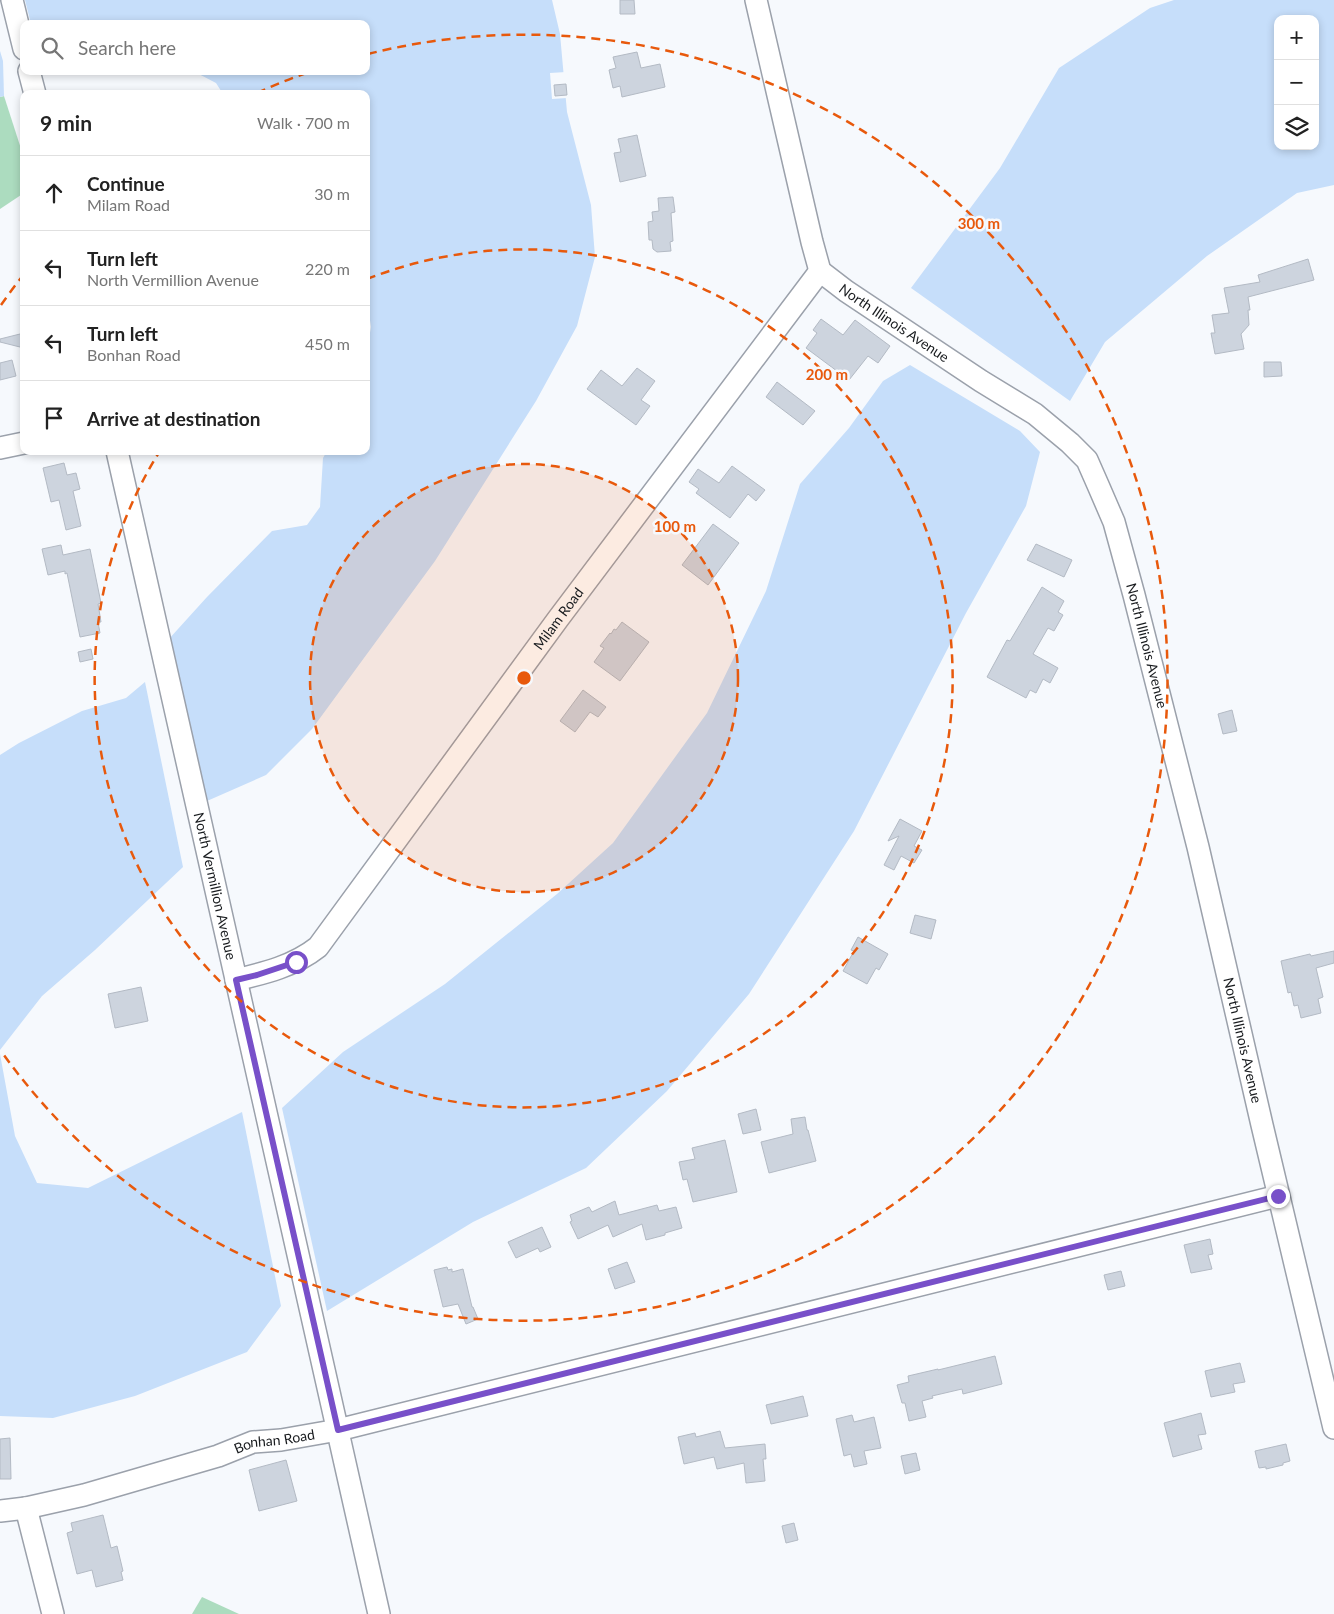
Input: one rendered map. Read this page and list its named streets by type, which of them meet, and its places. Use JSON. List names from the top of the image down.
{
  "streets": {
    "street": [
      "North Illinois Avenue",
      "Milam Road",
      "North Vermillion Avenue",
      "Bonhan Road"
    ]
  },
  "crossings": [
    ["North Illinois Avenue", "Milam Road"],
    ["North Illinois Avenue", "Bonhan Road"],
    ["Milam Road", "North Vermillion Avenue"],
    ["North Vermillion Avenue", "Bonhan Road"]
  ],
  "page": {
    "map_buttons": ["+", "−"],
    "search": "Search here",
    "heading": ["9 min", "Walk · 700 m"],
    "list": [
      ["Continue", "Milam Road", "30 m"],
      ["Turn left", "North Vermillion Avenue", "220 m"],
      ["Turn left", "Bonhan Road", "450 m"],
      "Arrive at destination"
    ]
  },
  "rings": ["300 m", "200 m", "100 m"]
}
